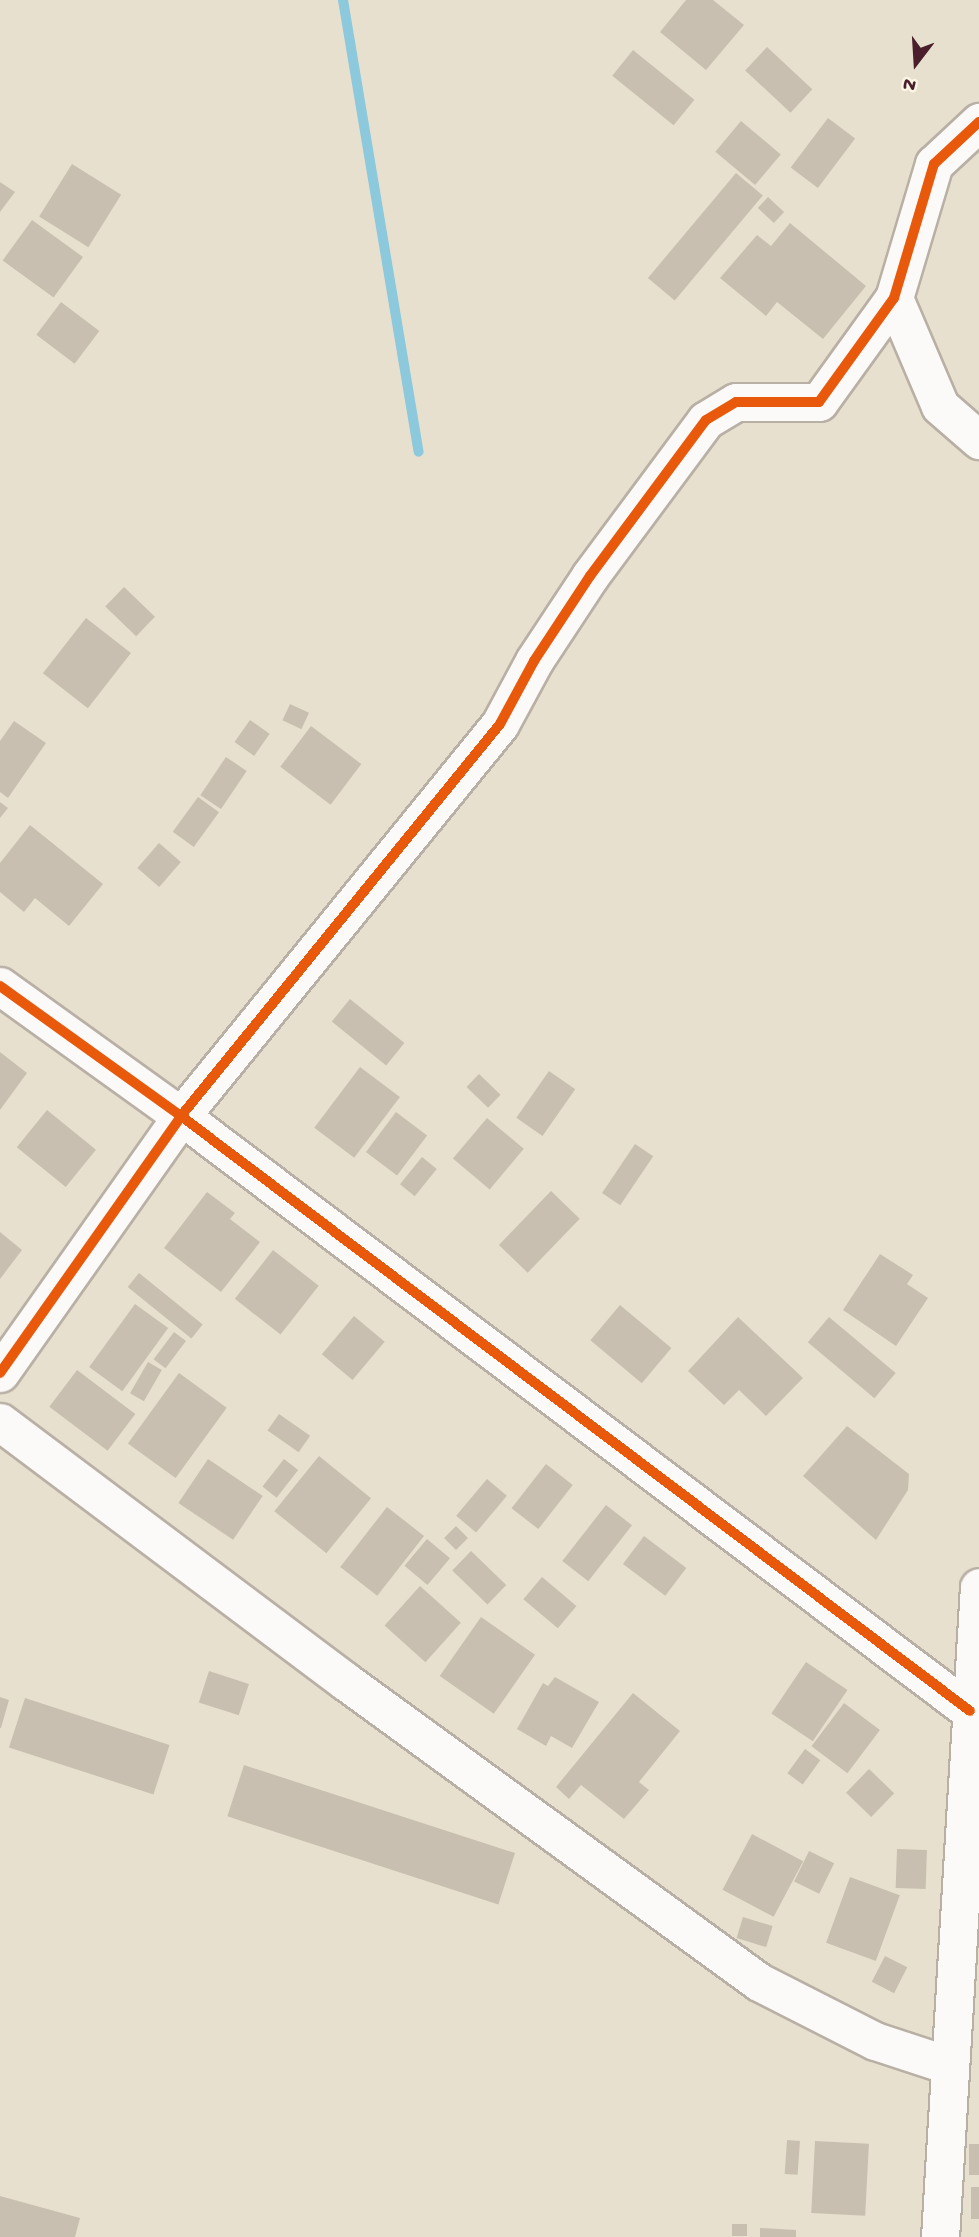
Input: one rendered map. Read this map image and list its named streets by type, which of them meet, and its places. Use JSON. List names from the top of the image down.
{
  "north": "bottom"
}
